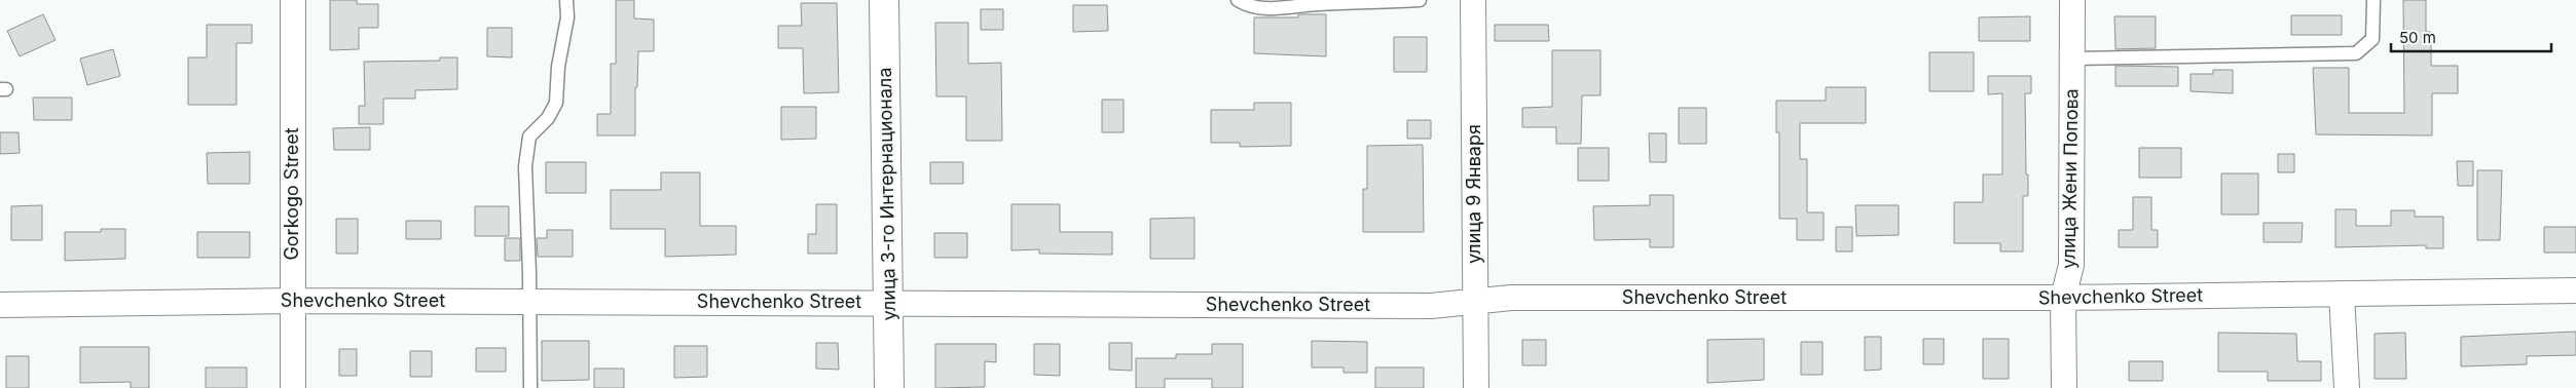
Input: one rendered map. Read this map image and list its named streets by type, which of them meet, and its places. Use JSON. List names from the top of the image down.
{
  "streets": {
    "street": [
      "улица Жени Попова",
      "Gorkogo Street",
      "улица 3-го Интернационала",
      "улица 9 Января",
      "Shevchenko Street"
    ]
  },
  "crossings": [
    ["улица Жени Попова", "Shevchenko Street"],
    ["Gorkogo Street", "Shevchenko Street"],
    ["улица 3-го Интернационала", "Shevchenko Street"],
    ["улица 9 Января", "Shevchenko Street"]
  ],
  "scale_bar": "50 m"
}
